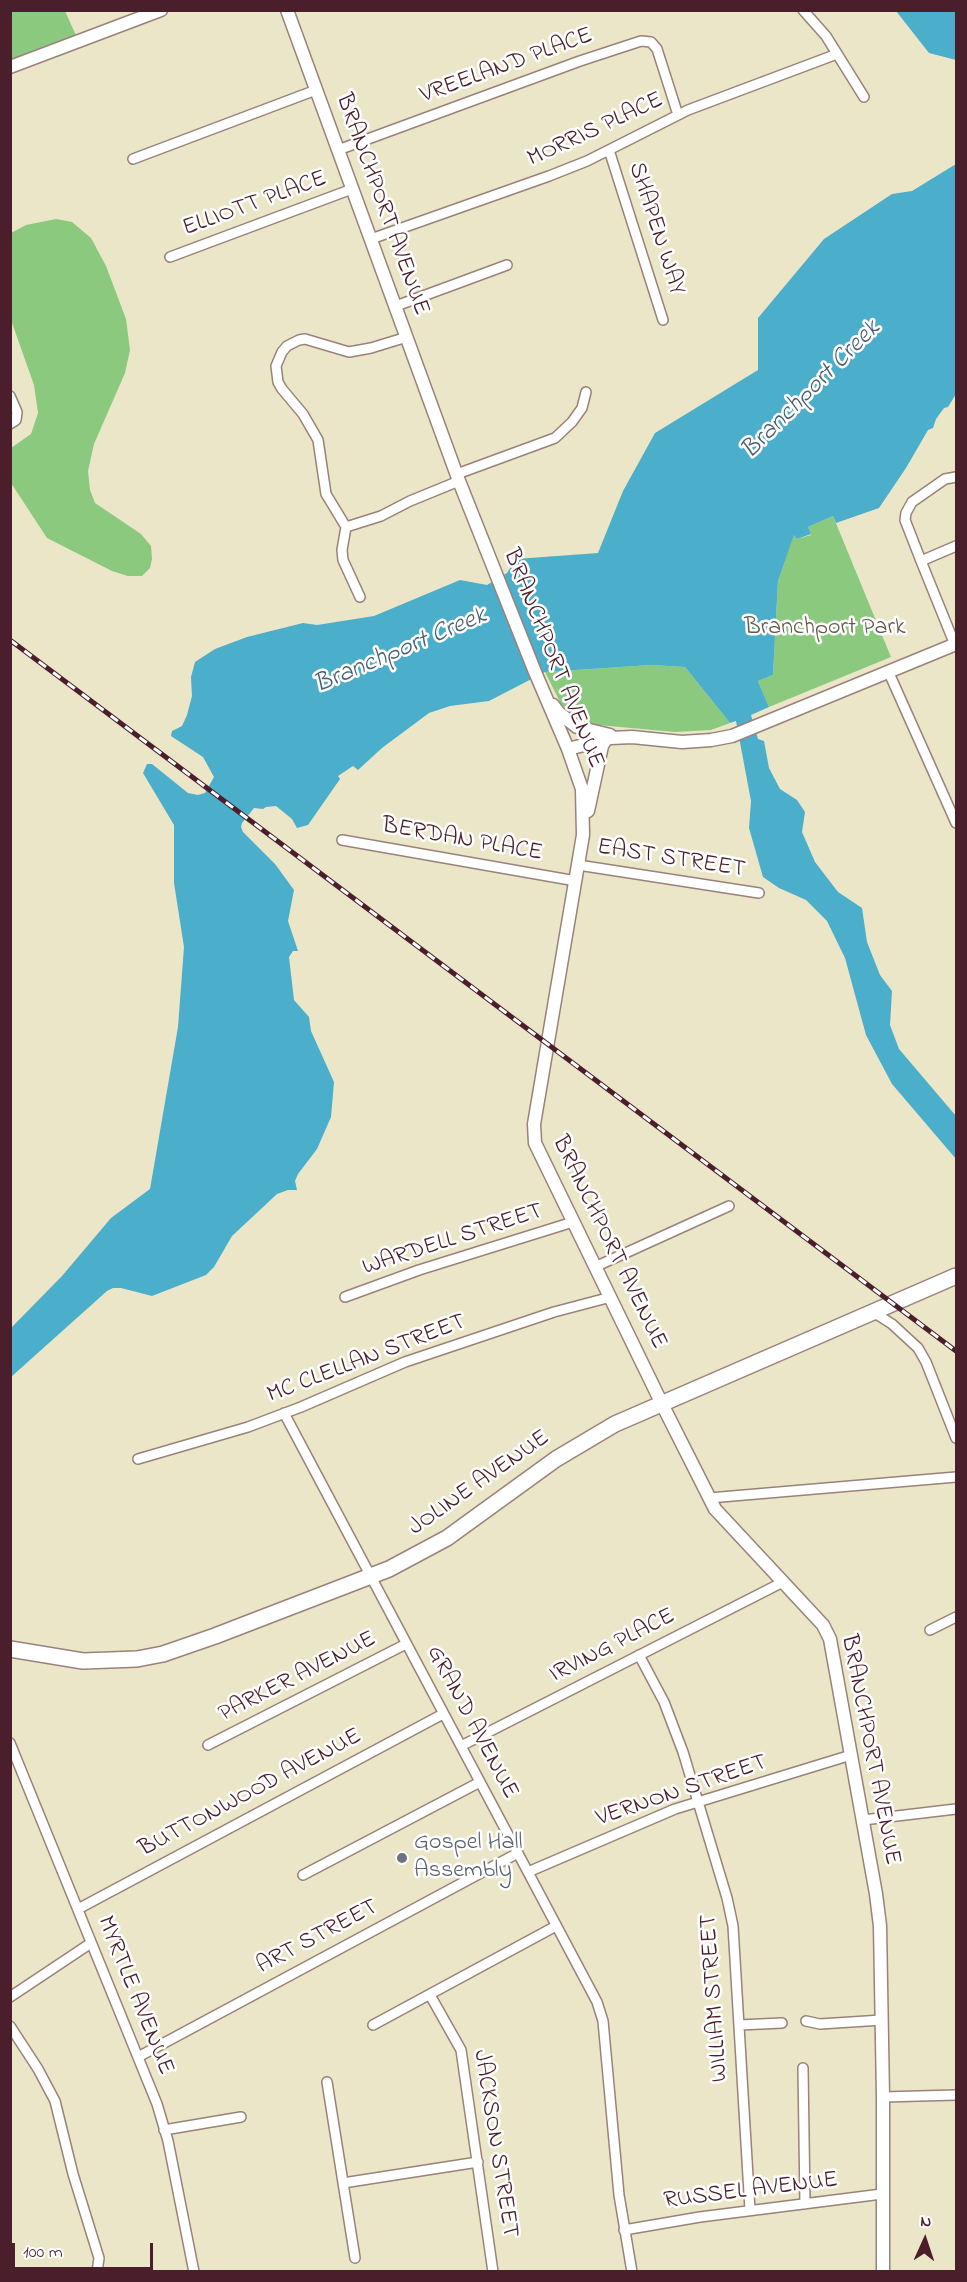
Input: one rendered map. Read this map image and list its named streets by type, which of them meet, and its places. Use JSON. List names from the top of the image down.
{
  "streets": {
    "main road": ["JOLINE AVENUE"],
    "street": [
      "VREELAND PLACE",
      "MORRIS PLACE",
      "ELLIOTT PLACE",
      "BRANCHPORT AVENUE",
      "SHAPEN WAY",
      "BERDAN PLACE",
      "EAST STREET",
      "WARDELL STREET",
      "MC CLELLAN STREET",
      "IRVING PLACE",
      "PARKER AVENUE",
      "GRAND AVENUE",
      "VERNON STREET",
      "BUTTONWOOD AVENUE",
      "ART STREET",
      "MYRTLE AVENUE",
      "WILLIAM STREET",
      "JACKSON STREET",
      "RUSSEL AVENUE"
    ]
  },
  "crossings": [
    ["VREELAND PLACE", "MORRIS PLACE"],
    ["VREELAND PLACE", "BRANCHPORT AVENUE"],
    ["MORRIS PLACE", "BRANCHPORT AVENUE"],
    ["MORRIS PLACE", "SHAPEN WAY"],
    ["ELLIOTT PLACE", "BRANCHPORT AVENUE"],
    ["BRANCHPORT AVENUE", "BERDAN PLACE"],
    ["BRANCHPORT AVENUE", "EAST STREET"],
    ["BRANCHPORT AVENUE", "WARDELL STREET"],
    ["BRANCHPORT AVENUE", "MC CLELLAN STREET"],
    ["BRANCHPORT AVENUE", "JOLINE AVENUE"],
    ["BRANCHPORT AVENUE", "IRVING PLACE"],
    ["BRANCHPORT AVENUE", "VERNON STREET"],
    ["BRANCHPORT AVENUE", "RUSSEL AVENUE"],
    ["MC CLELLAN STREET", "GRAND AVENUE"],
    ["JOLINE AVENUE", "GRAND AVENUE"],
    ["IRVING PLACE", "GRAND AVENUE"],
    ["IRVING PLACE", "WILLIAM STREET"],
    ["PARKER AVENUE", "GRAND AVENUE"],
    ["GRAND AVENUE", "VERNON STREET"],
    ["GRAND AVENUE", "BUTTONWOOD AVENUE"],
    ["GRAND AVENUE", "ART STREET"],
    ["GRAND AVENUE", "RUSSEL AVENUE"],
    ["VERNON STREET", "WILLIAM STREET"],
    ["BUTTONWOOD AVENUE", "MYRTLE AVENUE"],
    ["ART STREET", "MYRTLE AVENUE"],
    ["WILLIAM STREET", "RUSSEL AVENUE"]
  ],
  "water": ["Branchport Creek"],
  "parks": ["Branchport Park"],
  "places": ["Gospel Hall Assembly"],
  "scale_bar": "100 m",
  "north": "top"
}
